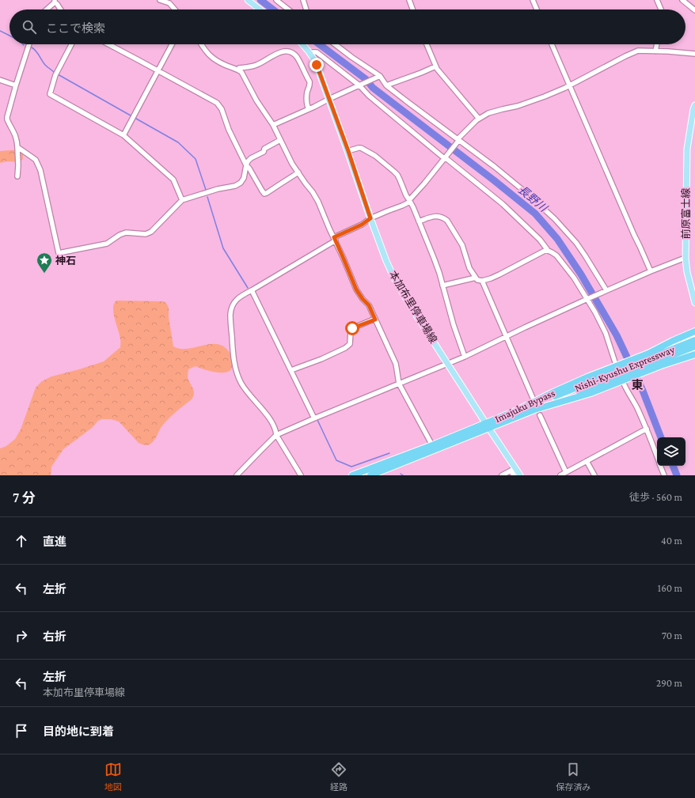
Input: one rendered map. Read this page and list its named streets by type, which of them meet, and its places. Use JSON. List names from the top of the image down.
{
  "streets": {
    "highway": ["Nishi-Kyushu Expressway", "Imajuku Bypass"],
    "main road": ["前原富士線", "本加布里停車場線"]
  },
  "crossings": [
    ["本加布里停車場線", "Imajuku Bypass"],
    ["Nishi-Kyushu Expressway", "Imajuku Bypass"]
  ],
  "districts": ["東"],
  "water": ["長野川"],
  "places": {
    "place": ["神石"]
  },
  "page": {
    "search": "ここで検索",
    "heading": ["7 分", "徒歩 · 560 m"],
    "list": [
      ["直進", "40 m"],
      ["左折", "160 m"],
      ["右折", "70 m"],
      ["左折", "本加布里停車場線", "290 m"],
      "目的地に到着"
    ],
    "nav": ["地図", "経路", "保存済み"]
  }
}
